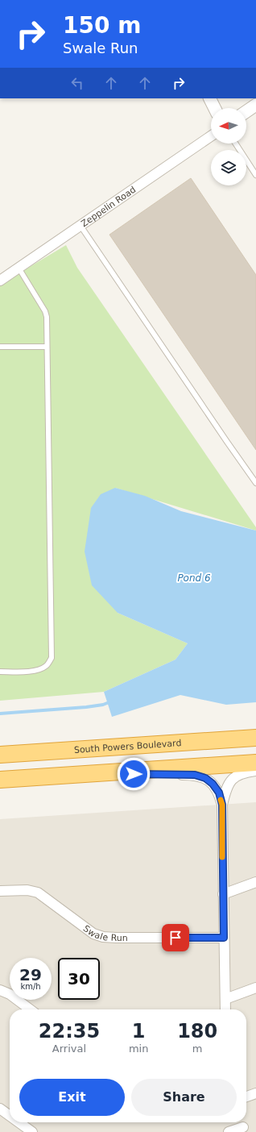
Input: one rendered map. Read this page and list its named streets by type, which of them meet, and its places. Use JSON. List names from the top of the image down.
{
  "streets": {
    "highway": ["South Powers Boulevard"],
    "street": ["Zeppelin Road", "Swale Run"]
  },
  "water": ["Pond 6"],
  "north": "left",
  "page": {
    "turn": ["150 m", "Swale Run"],
    "speed": "29 km/h",
    "limit": "30",
    "eta": [
      "22:35",
      "Arrival",
      "1",
      "min",
      "180",
      "m"
    ],
    "buttons": ["Exit", "Share"]
  }
}
